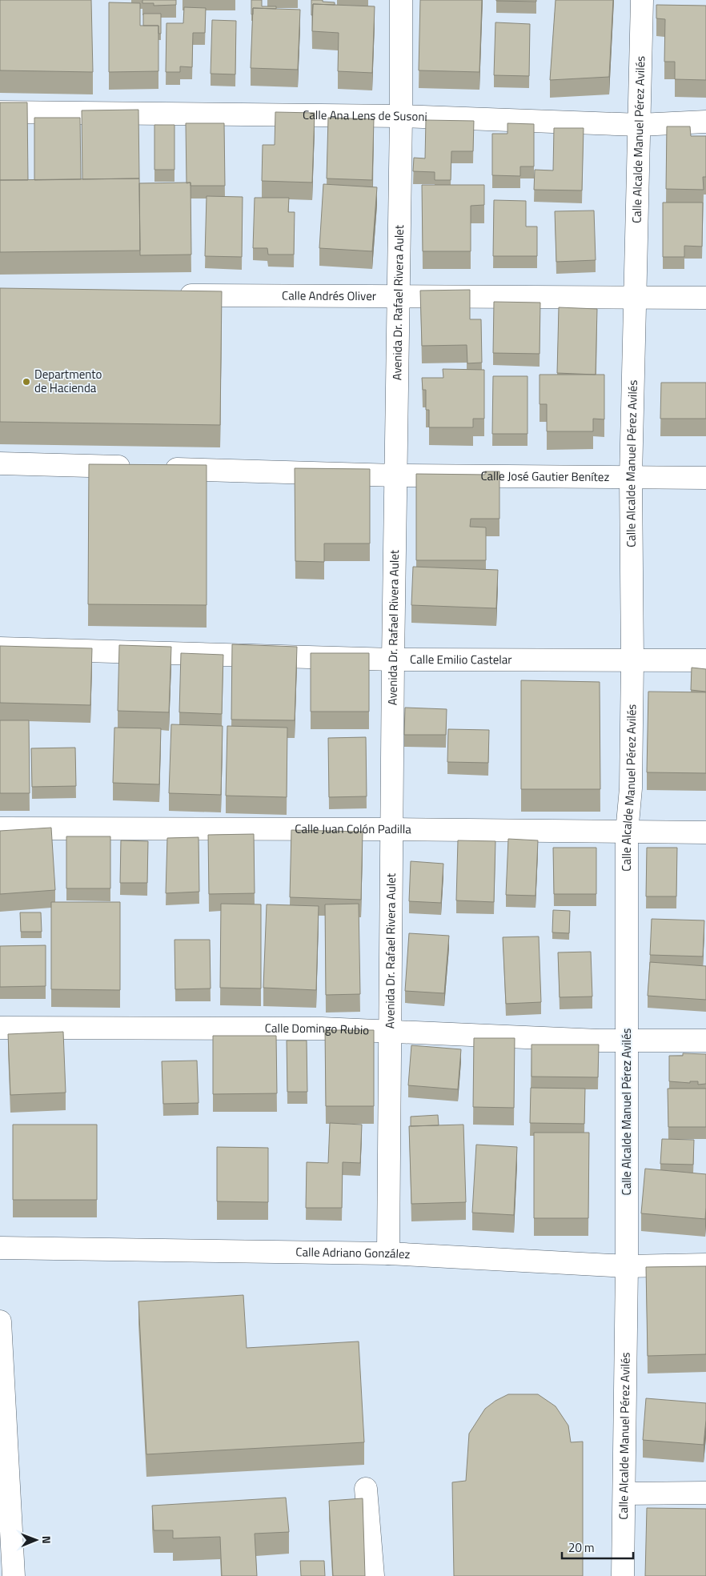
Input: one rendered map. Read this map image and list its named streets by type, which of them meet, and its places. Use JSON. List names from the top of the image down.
{
  "streets": {
    "street": [
      "Calle Ana Lens de Susoni",
      "Calle Alcalde Manuel Pérez Avilés",
      "Calle Andrés Oliver",
      "Avenida Dr. Rafael Rivera Aulet",
      "Calle José Gautier Benítez",
      "Calle Emilio Castelar",
      "Calle Juan Colón Padilla",
      "Calle Domingo Rubio",
      "Calle Adriano González"
    ]
  },
  "crossings": [
    ["Calle Ana Lens de Susoni", "Calle Alcalde Manuel Pérez Avilés"],
    ["Calle Ana Lens de Susoni", "Avenida Dr. Rafael Rivera Aulet"],
    ["Calle Alcalde Manuel Pérez Avilés", "Calle Andrés Oliver"],
    ["Calle Alcalde Manuel Pérez Avilés", "Calle José Gautier Benítez"],
    ["Calle Alcalde Manuel Pérez Avilés", "Calle Emilio Castelar"],
    ["Calle Alcalde Manuel Pérez Avilés", "Calle Juan Colón Padilla"],
    ["Calle Alcalde Manuel Pérez Avilés", "Calle Domingo Rubio"],
    ["Calle Alcalde Manuel Pérez Avilés", "Calle Adriano González"],
    ["Calle Andrés Oliver", "Avenida Dr. Rafael Rivera Aulet"],
    ["Avenida Dr. Rafael Rivera Aulet", "Calle José Gautier Benítez"],
    ["Avenida Dr. Rafael Rivera Aulet", "Calle Emilio Castelar"],
    ["Avenida Dr. Rafael Rivera Aulet", "Calle Juan Colón Padilla"],
    ["Avenida Dr. Rafael Rivera Aulet", "Calle Domingo Rubio"],
    ["Avenida Dr. Rafael Rivera Aulet", "Calle Adriano González"]
  ],
  "places": ["Departmento de Hacienda"],
  "scale_bar": "20 m",
  "north": "right"
}
